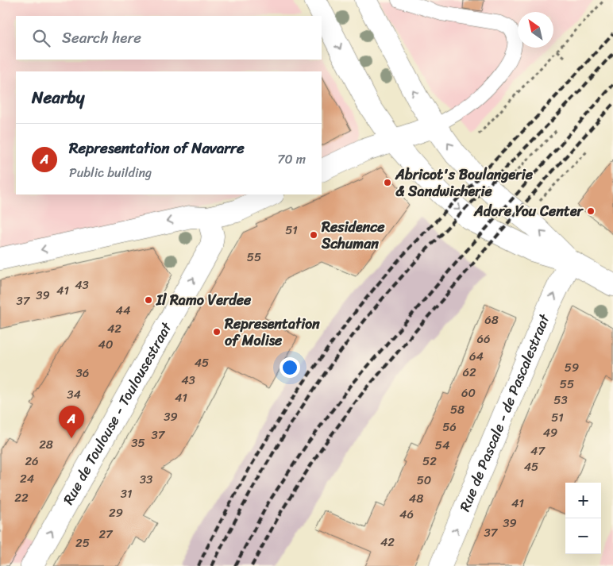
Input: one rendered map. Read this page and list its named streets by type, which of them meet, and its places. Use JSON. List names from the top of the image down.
{
  "streets": {
    "street": ["Rue de Pascale - de Pascalestraat", "Rue de Toulouse - Toulousestraat"]
  },
  "one_way": ["Rue de Pascale - de Pascalestraat", "Rue de Toulouse - Toulousestraat"],
  "places": [
    "Abricot's Boulangerie & Sandwicherie",
    "Adore You Center",
    "Residence Schuman",
    "Il Ramo Verdee",
    "Representation of Molise"
  ],
  "house_numbers": [
    "51",
    "55",
    "43",
    "41",
    "39",
    "37",
    "44",
    "68",
    "42",
    "66",
    "40",
    "64",
    "45",
    "59",
    "62",
    "36",
    "43",
    "55",
    "60",
    "34",
    "41",
    "53",
    "58",
    "39",
    "51",
    "56",
    "49",
    "37",
    "35",
    "28",
    "54",
    "47",
    "26",
    "52",
    "45",
    "24",
    "33",
    "50",
    "31",
    "22",
    "48",
    "41",
    "29",
    "46",
    "39",
    "37",
    "27",
    "42",
    "25"
  ],
  "north": "top left",
  "page": {
    "search": "Search here",
    "heading": "Nearby",
    "list": [
      {
        "mark": "A",
        "name": "Representation of Navarre",
        "note": "Public building",
        "value": "70 m"
      }
    ],
    "pins": "A",
    "map_buttons": ["+", "−"]
  }
}
